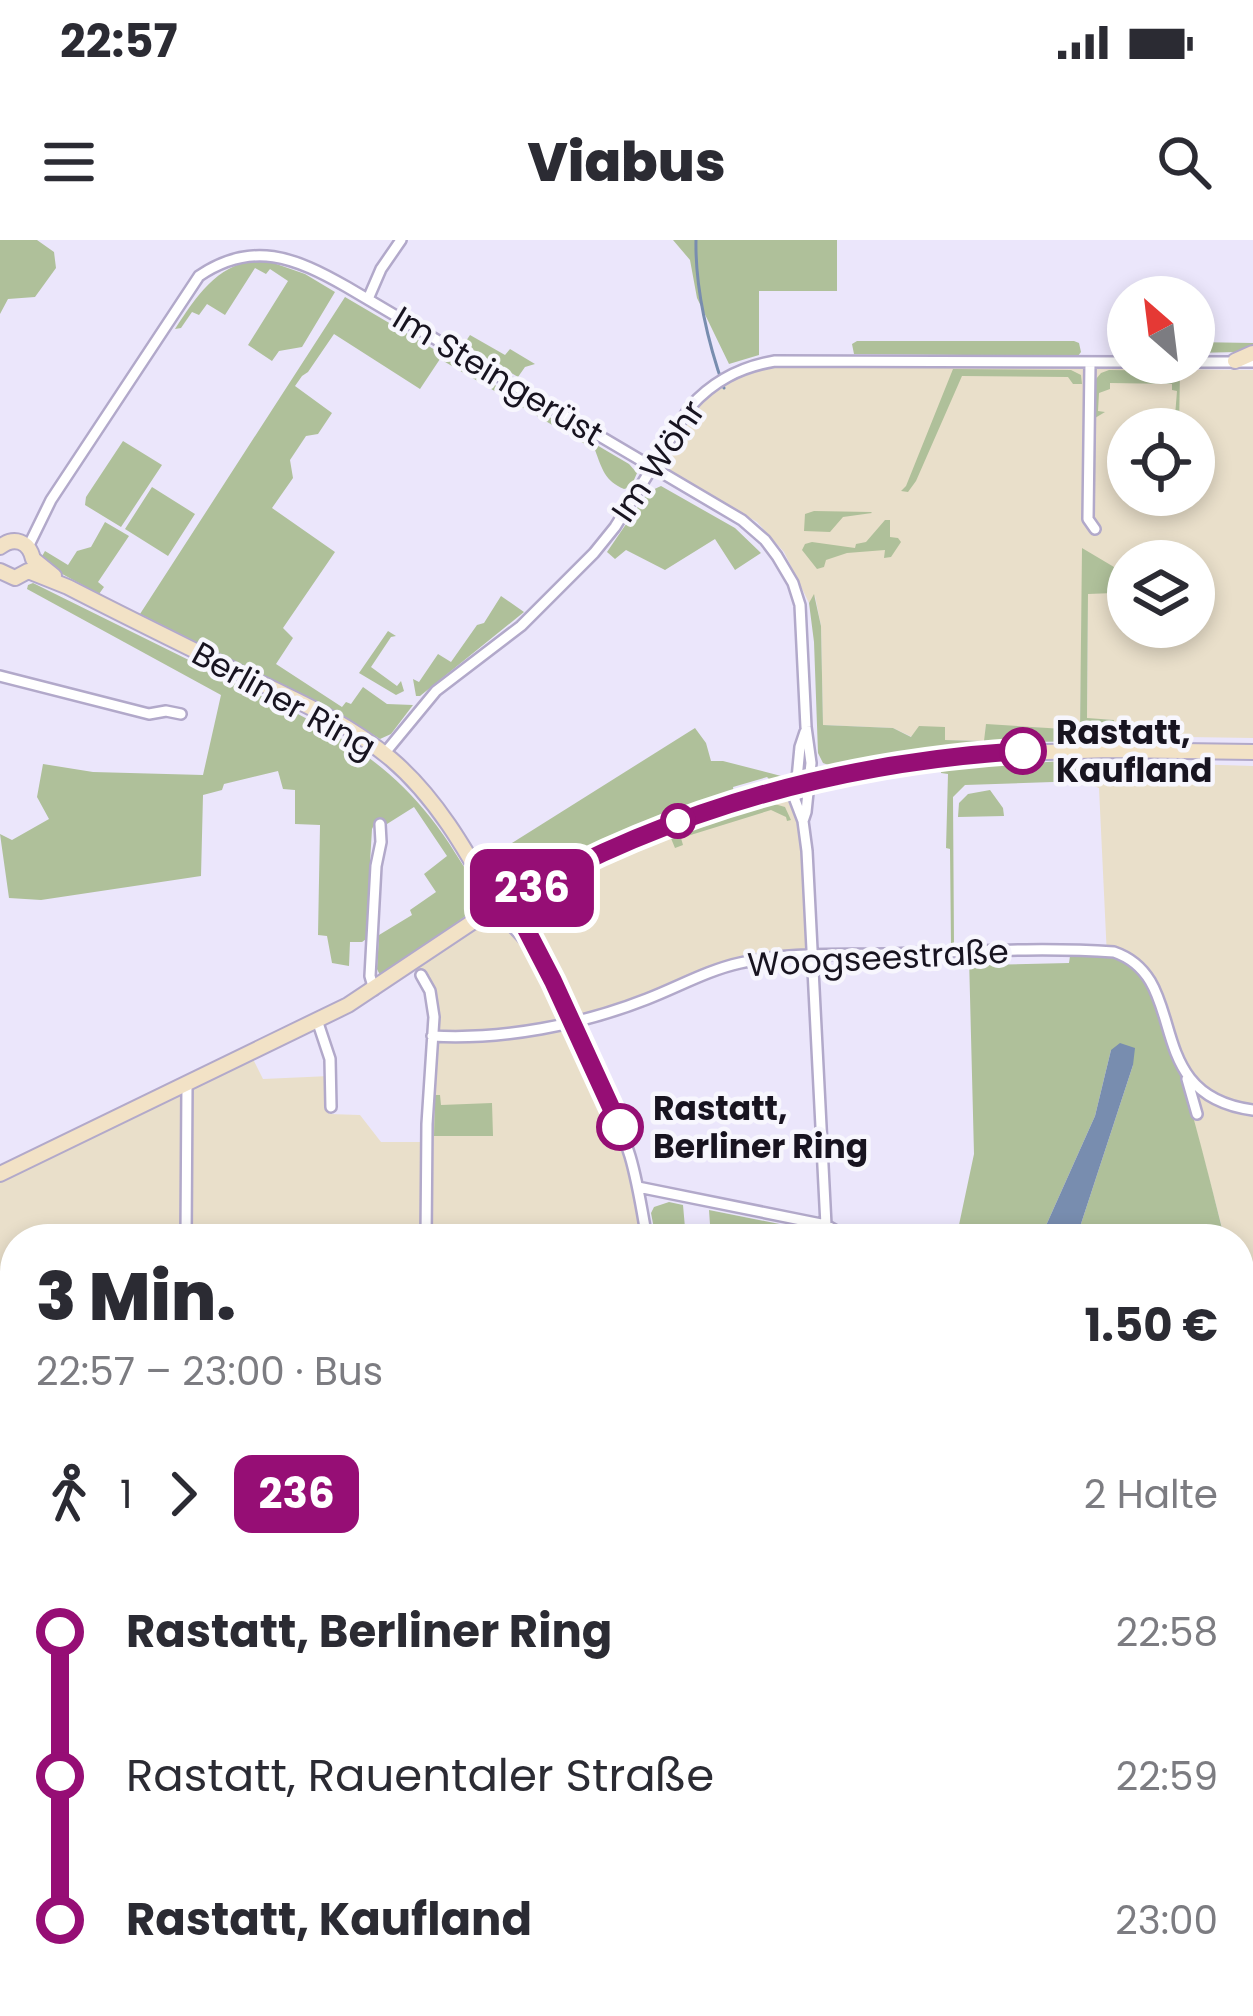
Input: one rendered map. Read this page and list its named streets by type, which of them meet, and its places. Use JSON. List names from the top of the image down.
{
  "streets": {
    "street": [
      "Im Steingerüst",
      "Im Wöhr",
      "Berliner Ring",
      "Woogseestraße"
    ]
  },
  "crossings": [
    ["Im Steingerüst", "Im Wöhr"],
    ["Im Steingerüst", "Berliner Ring"],
    ["Im Steingerüst", "Woogseestraße"],
    ["Im Wöhr", "Berliner Ring"],
    ["Berliner Ring", "Woogseestraße"]
  ],
  "places": ["Rastatt, Kaufland", "Rastatt, Berliner Ring"],
  "lines": ["bus line 236"],
  "north": "top left",
  "page": {
    "status": "22:57",
    "header": "Viabus",
    "on_map": "236",
    "heading": ["3 Min.", "22:57 – 23:00 · Bus", "1.50 €"],
    "legs": ["1", "236", "2 Halte"],
    "list": [
      {
        "name": "Rastatt, Berliner Ring",
        "value": "22:58"
      },
      {
        "name": "Rastatt, Rauentaler Straße",
        "value": "22:59"
      },
      {
        "name": "Rastatt, Kaufland",
        "value": "23:00"
      }
    ]
  }
}
